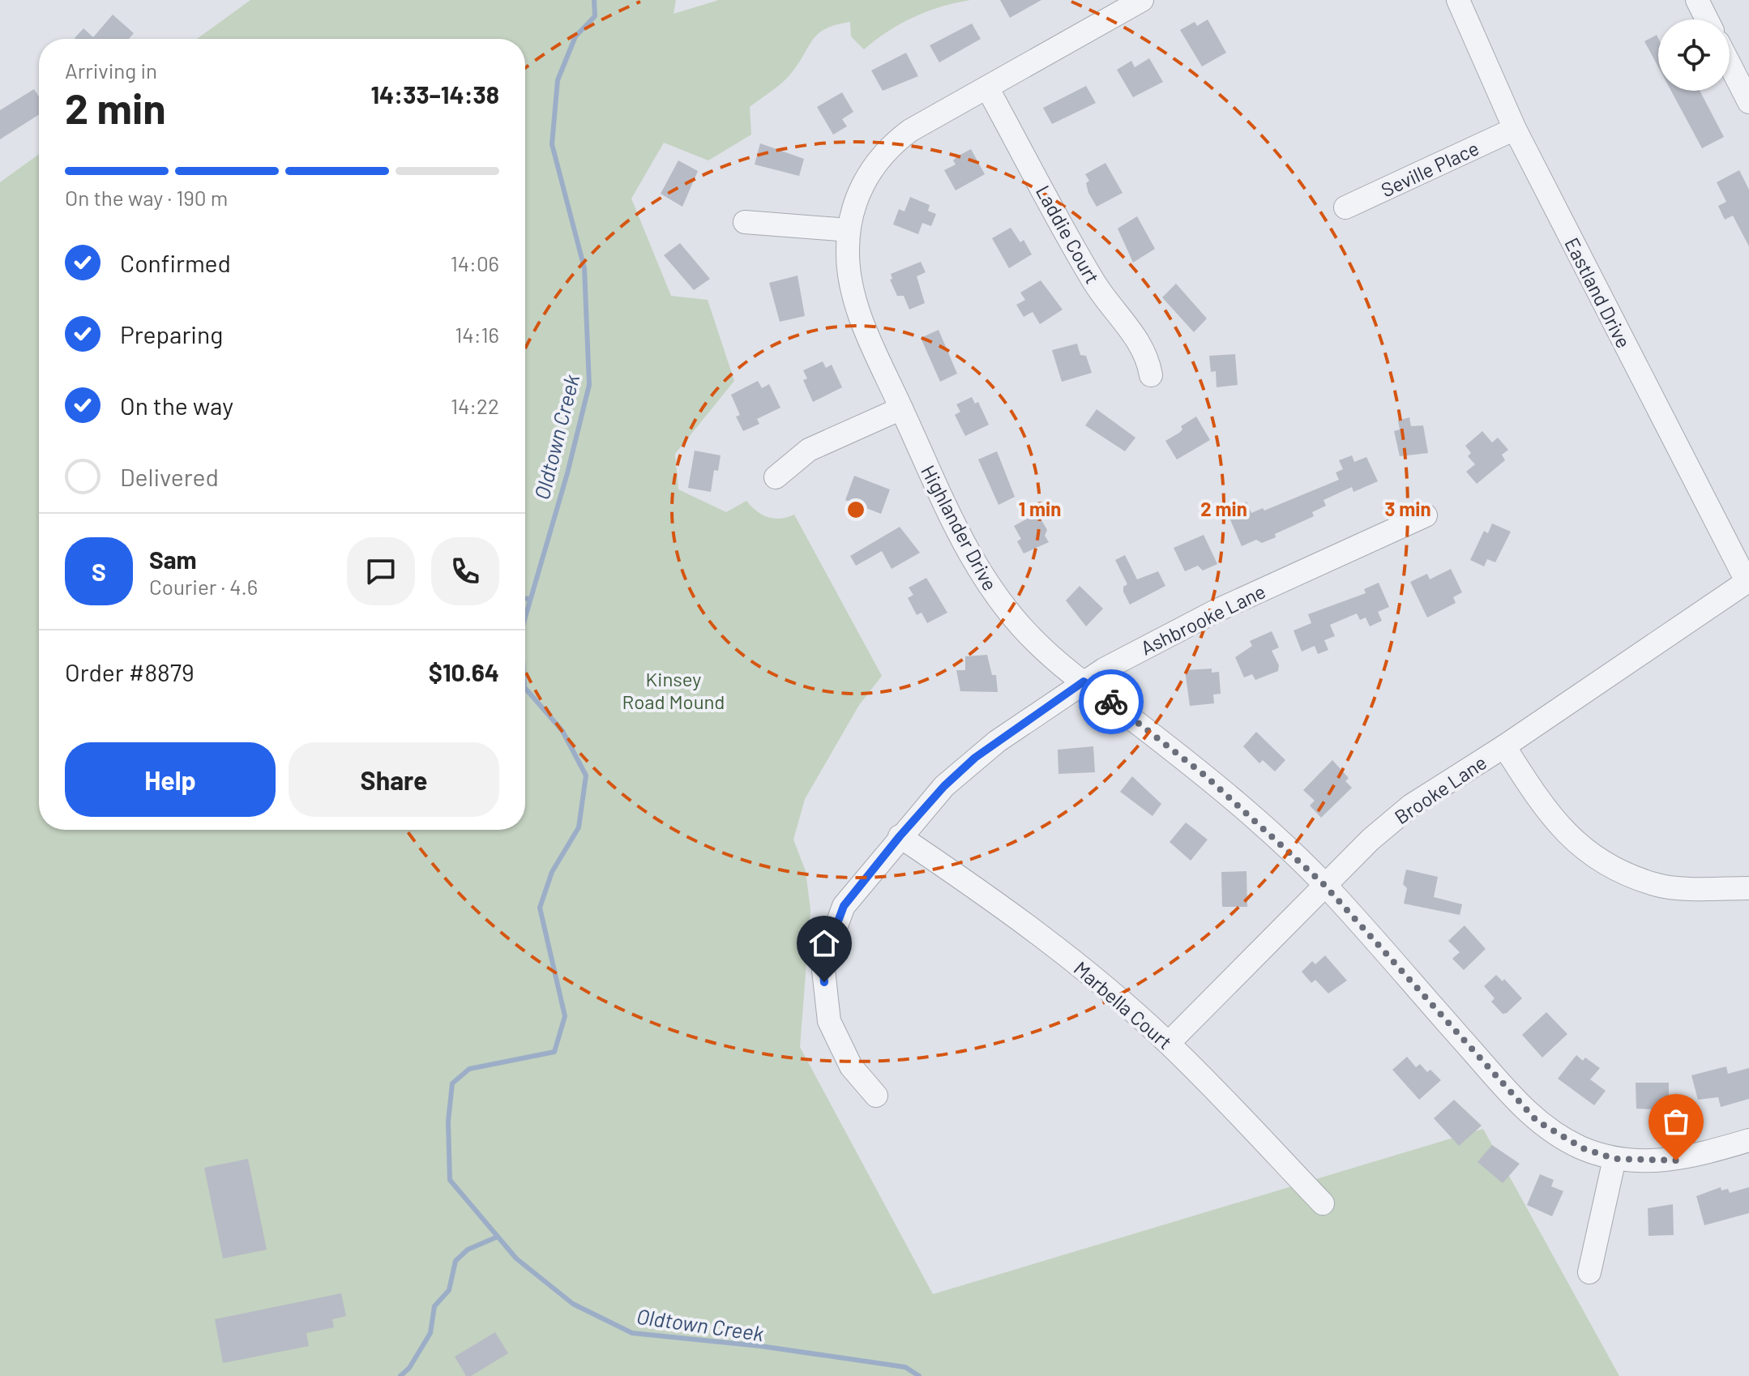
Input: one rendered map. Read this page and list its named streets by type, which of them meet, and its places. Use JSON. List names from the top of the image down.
{
  "streets": {
    "street": [
      "Seville Place",
      "Laddie Court",
      "Eastland Drive",
      "Highlander Drive",
      "Ashbrooke Lane",
      "Brooke Lane",
      "Marbella Court"
    ]
  },
  "crossings": [
    ["Seville Place", "Eastland Drive"],
    ["Laddie Court", "Highlander Drive"],
    ["Eastland Drive", "Brooke Lane"],
    ["Highlander Drive", "Ashbrooke Lane"],
    ["Highlander Drive", "Brooke Lane"],
    ["Ashbrooke Lane", "Marbella Court"],
    ["Brooke Lane", "Marbella Court"]
  ],
  "water": ["Oldtown Creek"],
  "parks": ["Kinsey Road Mound"],
  "page": {
    "heading": ["2 min", "Arriving in", "14:33–14:38"],
    "panel": [
      "Sam",
      "Courier · 4.6",
      "Order #8879",
      "$10.64"
    ],
    "bar": "On the way · 190 m",
    "list": [
      ["Confirmed", "14:06"],
      ["Preparing", "14:16"],
      ["On the way", "14:22"],
      "Delivered"
    ],
    "round": "S",
    "buttons": ["Help", "Share"]
  },
  "rings": ["1 min", "2 min", "3 min"]
}
